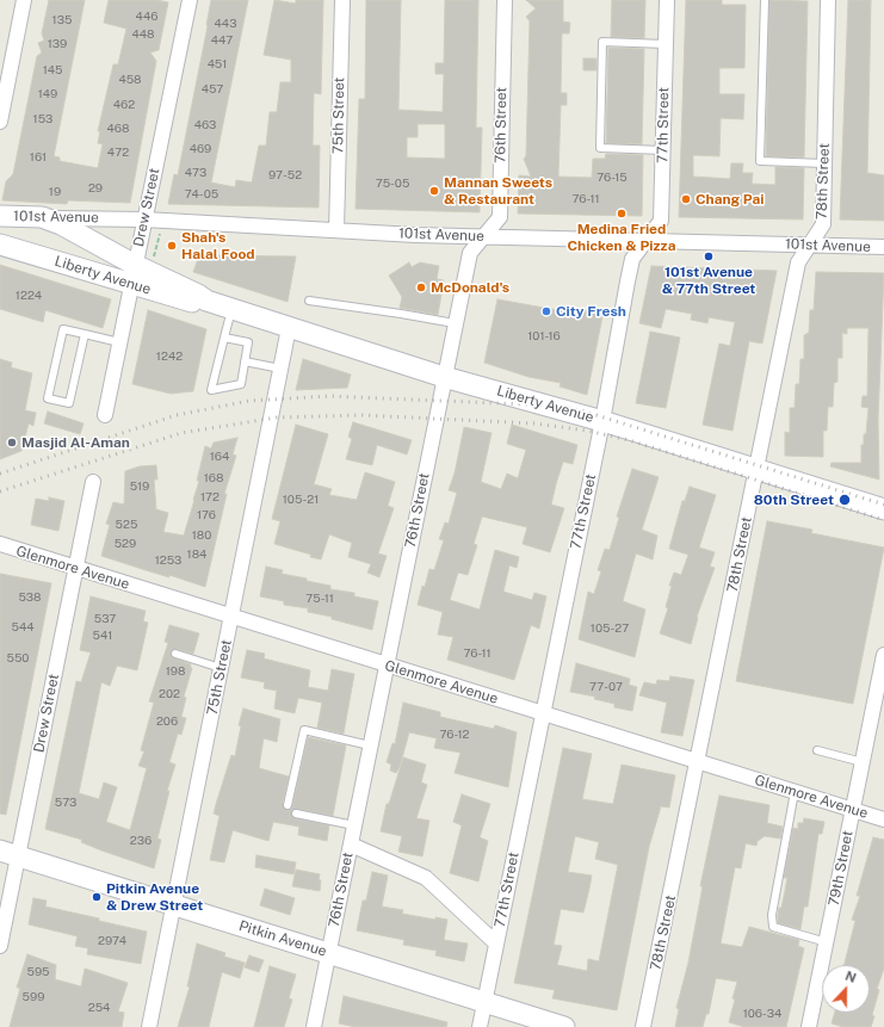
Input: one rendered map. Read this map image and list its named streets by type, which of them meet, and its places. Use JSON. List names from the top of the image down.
{
  "streets": {
    "street": [
      "75th Street",
      "76th Street",
      "77th Street",
      "78th Street",
      "Drew Street",
      "101st Avenue",
      "Liberty Avenue",
      "Glenmore Avenue",
      "79th Street",
      "Pitkin Avenue"
    ]
  },
  "crossings": [
    ["75th Street", "101st Avenue"],
    ["75th Street", "Liberty Avenue"],
    ["75th Street", "Glenmore Avenue"],
    ["75th Street", "Pitkin Avenue"],
    ["76th Street", "101st Avenue"],
    ["76th Street", "Liberty Avenue"],
    ["76th Street", "Glenmore Avenue"],
    ["76th Street", "Pitkin Avenue"],
    ["77th Street", "101st Avenue"],
    ["77th Street", "Liberty Avenue"],
    ["77th Street", "Glenmore Avenue"],
    ["77th Street", "Pitkin Avenue"],
    ["78th Street", "101st Avenue"],
    ["78th Street", "Liberty Avenue"],
    ["78th Street", "Glenmore Avenue"],
    ["Drew Street", "101st Avenue"],
    ["Drew Street", "Liberty Avenue"],
    ["Drew Street", "Glenmore Avenue"],
    ["Drew Street", "Pitkin Avenue"],
    ["101st Avenue", "Liberty Avenue"],
    ["Glenmore Avenue", "79th Street"]
  ],
  "places": [
    "Mannan Sweets & Restaurant",
    "Chang Pai",
    "Medina Fried Chicken & Pizza",
    "Shah's Halal Food",
    "101st Avenue & 77th Street",
    "McDonald's",
    "City Fresh",
    "Masjid Al-Aman",
    "80th Street",
    "Pitkin Avenue & Drew Street"
  ],
  "house_numbers": [
    "446",
    "135",
    "443",
    "448",
    "447",
    "139",
    "451",
    "145",
    "458",
    "457",
    "149",
    "462",
    "153",
    "463",
    "468",
    "469",
    "472",
    "161",
    "473",
    "97-52",
    "76-15",
    "75-05",
    "29",
    "19",
    "74-05",
    "76-11",
    "1224",
    "101-16",
    "1242",
    "164",
    "168",
    "519",
    "172",
    "105-21",
    "176",
    "525",
    "180",
    "529",
    "184",
    "1253",
    "538",
    "75-11",
    "537",
    "544",
    "105-27",
    "541",
    "76-11",
    "550",
    "198",
    "77-07",
    "202",
    "206",
    "76-12",
    "573",
    "236",
    "2974",
    "595",
    "599",
    "254",
    "106-34"
  ],
  "north": "top"
}
